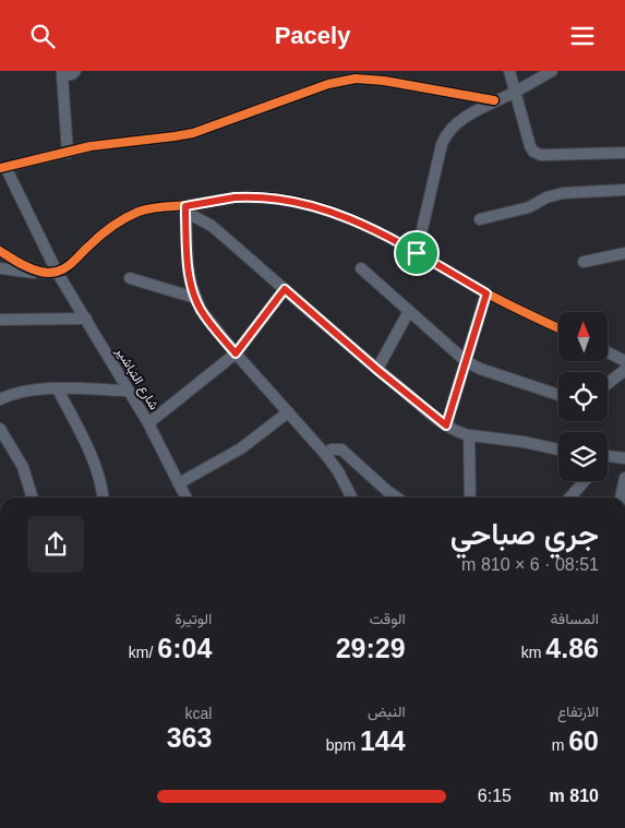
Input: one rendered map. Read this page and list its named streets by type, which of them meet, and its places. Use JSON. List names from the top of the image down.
{
  "streets": {
    "street": ["شارع التباشير"]
  },
  "north": "top",
  "page": {
    "header": "Pacely",
    "heading": ["جري صباحي", "08:51 · 6 × 810 m"],
    "stats": [
      ["المسافة", "4.86 km"],
      ["الوقت", "29:29"],
      ["الوتيرة", "6:04 /km"],
      ["الارتفاع", "60 m"],
      ["النبض", "144 bpm"],
      ["kcal", "363"]
    ],
    "list": [
      {
        "name": "810 m",
        "note": "6:15"
      }
    ]
  }
}
